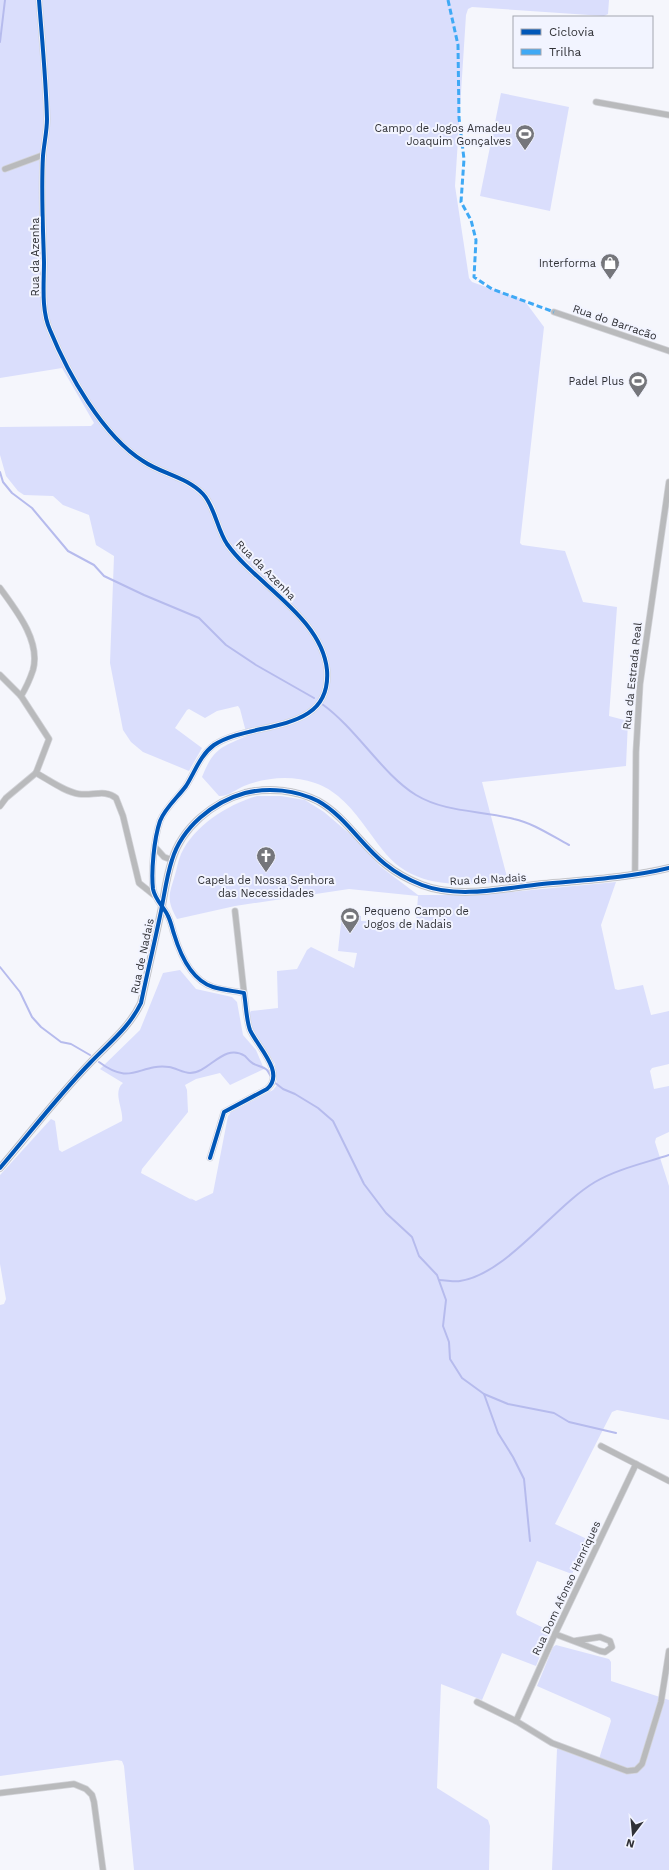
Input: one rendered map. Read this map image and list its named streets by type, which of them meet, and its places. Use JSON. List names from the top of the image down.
{
  "streets": {
    "street": [
      "Rua da Azenha",
      "Rua do Barracão",
      "Rua da Estrada Real",
      "Rua de Nadais",
      "Rua Dom Afonso Henriques"
    ]
  },
  "crossings": [
    ["Rua da Estrada Real", "Rua de Nadais"]
  ],
  "places": {
    "sports": ["Campo de Jogos Amadeu Joaquim Gonçalves", "Padel Plus", "Pequeno Campo de Jogos de Nadais"],
    "shop": ["Interforma"],
    "church": ["Capela de Nossa Senhora das Necessidades"]
  },
  "legend": ["Ciclovia", "Trilha"],
  "north": "bottom"
}
